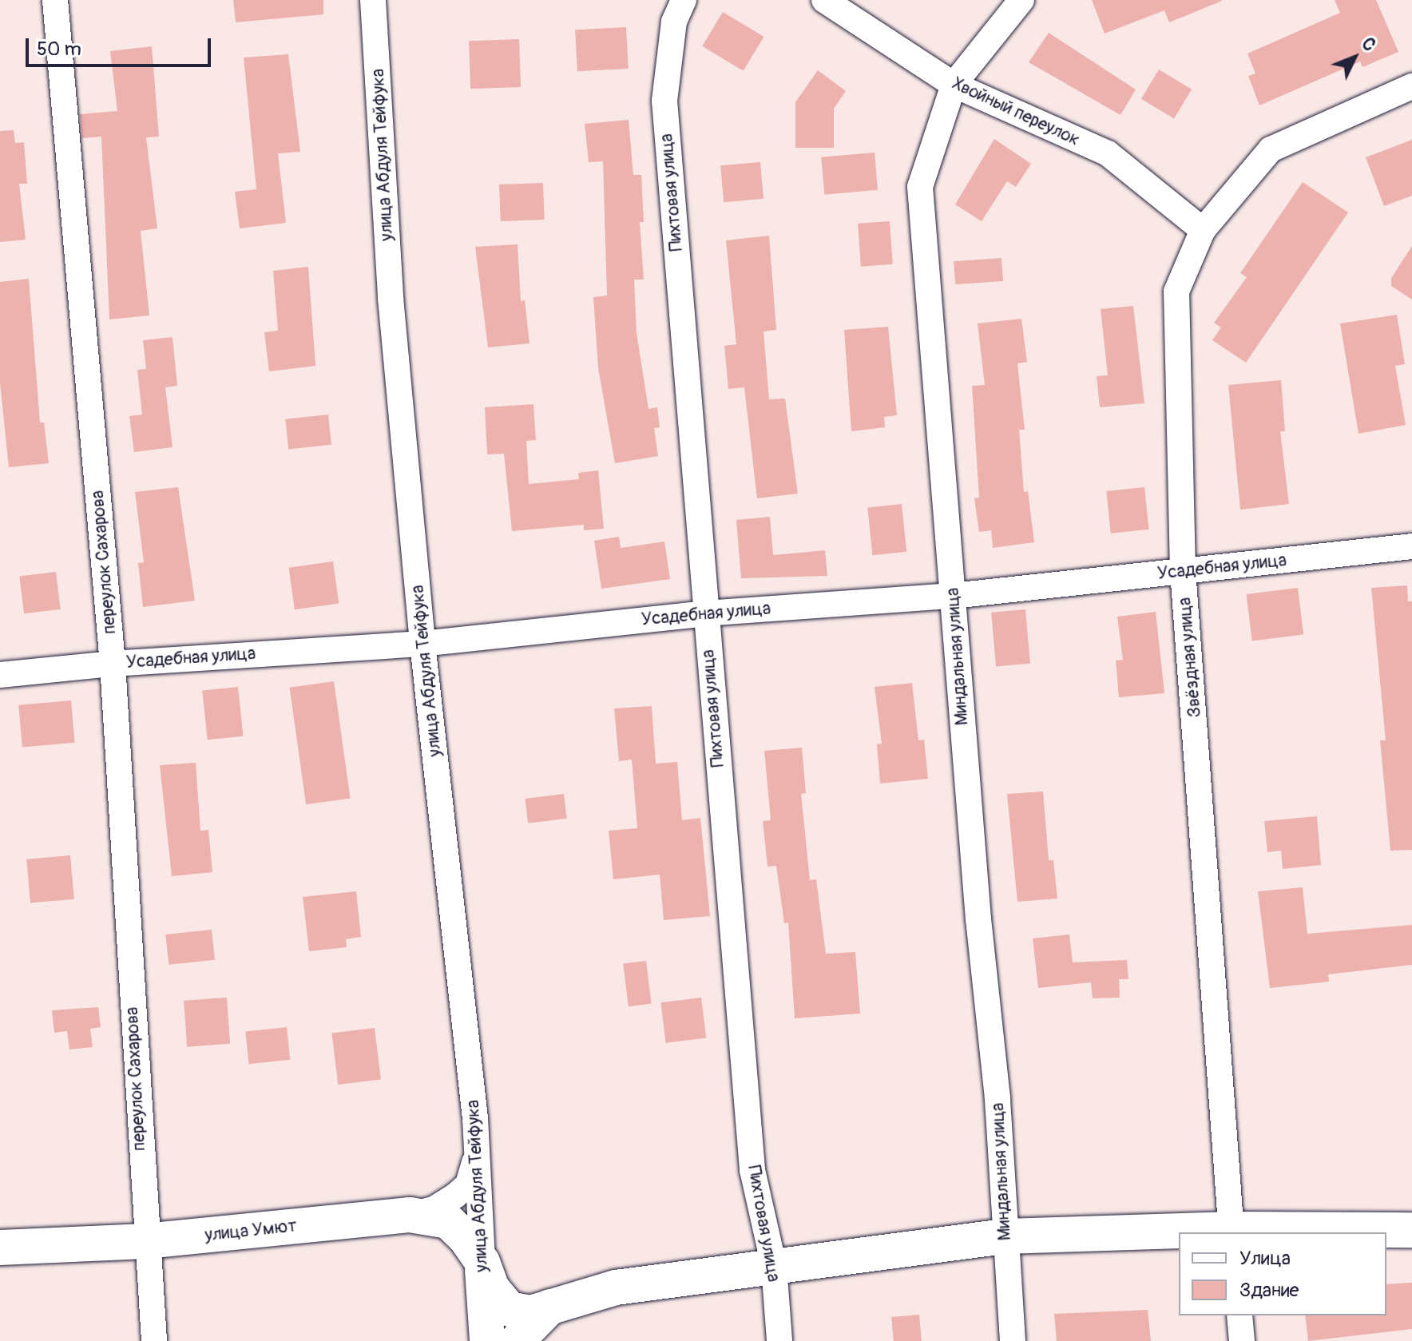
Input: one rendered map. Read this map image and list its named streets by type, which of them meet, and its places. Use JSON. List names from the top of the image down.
{
  "streets": {
    "street": [
      "Хвойный переулок",
      "улица Абдуля Тейфука",
      "Пихтовая улица",
      "переулок Сахарова",
      "Усадебная улица",
      "Миндальная улица",
      "Звёздная улица",
      "улица Умют"
    ]
  },
  "crossings": [
    ["Хвойный переулок", "Миндальная улица"],
    ["Хвойный переулок", "Звёздная улица"],
    ["улица Абдуля Тейфука", "Усадебная улица"],
    ["улица Абдуля Тейфука", "улица Умют"],
    ["Пихтовая улица", "Усадебная улица"],
    ["Пихтовая улица", "улица Умют"],
    ["переулок Сахарова", "Усадебная улица"],
    ["переулок Сахарова", "улица Умют"],
    ["Усадебная улица", "Миндальная улица"],
    ["Усадебная улица", "Звёздная улица"],
    ["Миндальная улица", "улица Умют"],
    ["Звёздная улица", "улица Умют"]
  ],
  "legend": ["Улица", "Здание"],
  "scale_bar": "50 m",
  "north": "top right"
}
